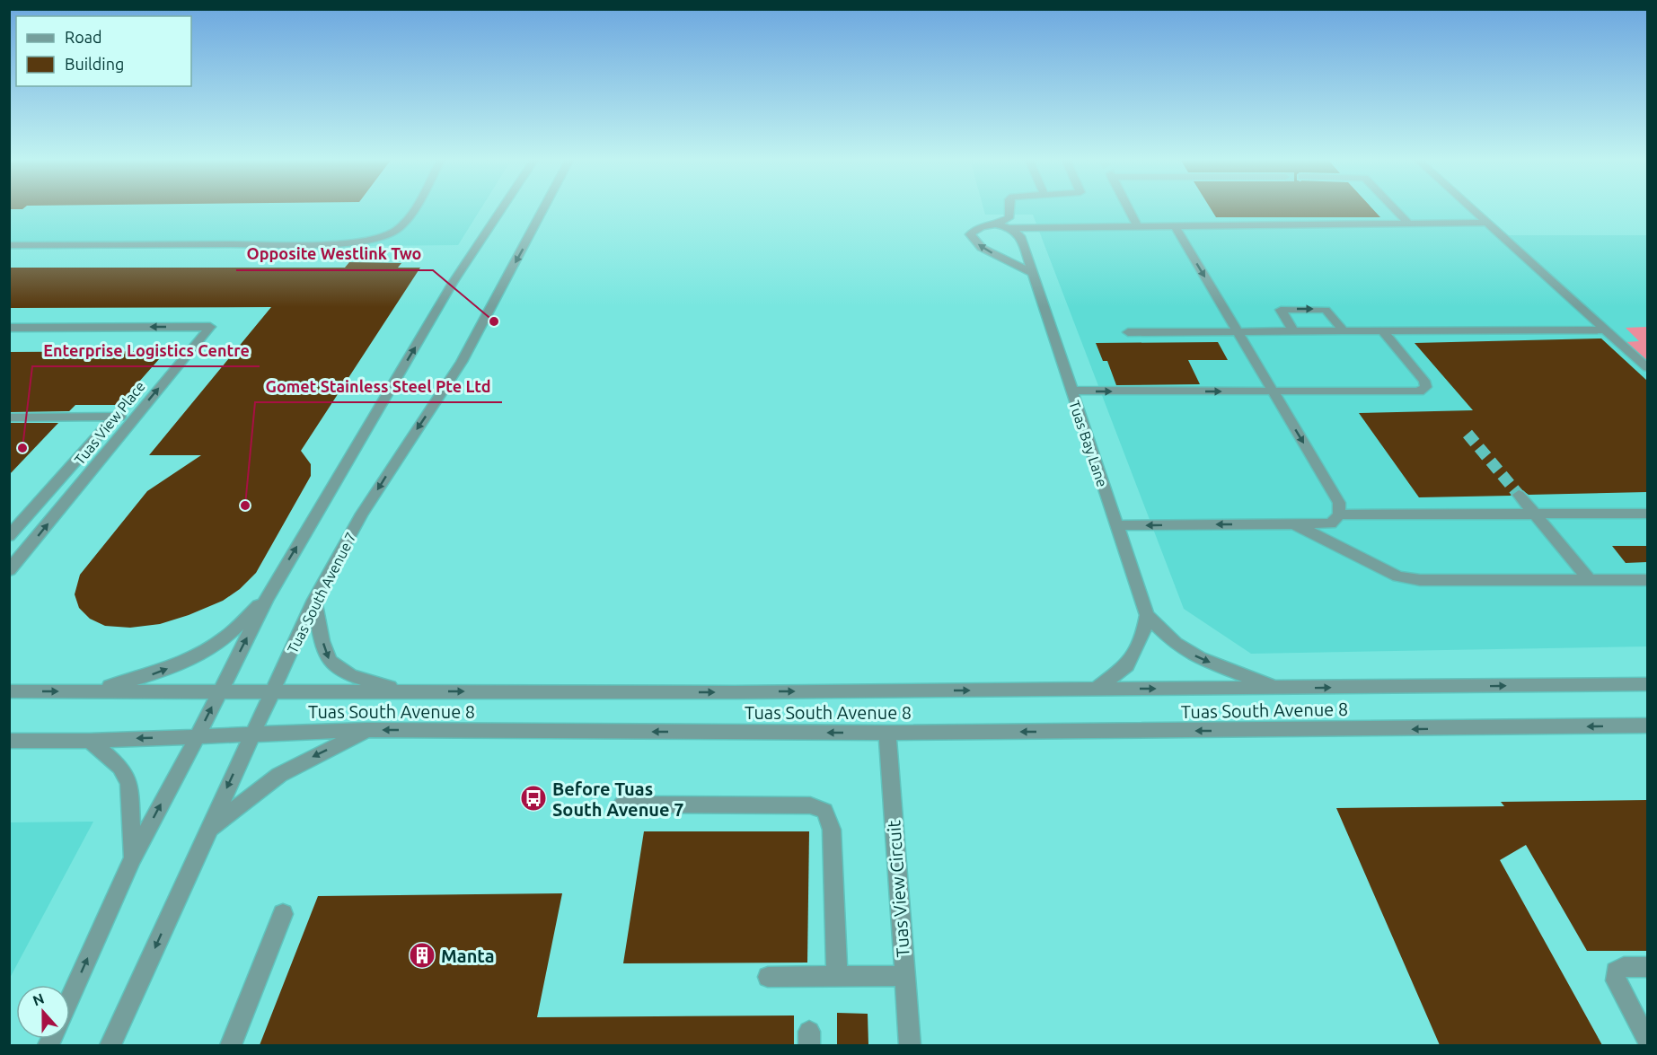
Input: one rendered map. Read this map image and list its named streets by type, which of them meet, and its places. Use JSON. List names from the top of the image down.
{
  "streets": {
    "street": [
      "Tuas View Place",
      "Tuas Bay Lane",
      "Tuas South Avenue 7",
      "Tuas South Avenue 8",
      "Tuas View Circuit"
    ]
  },
  "crossings": [
    ["Tuas Bay Lane", "Tuas South Avenue 8"],
    ["Tuas South Avenue 7", "Tuas South Avenue 8"],
    ["Tuas South Avenue 8", "Tuas View Circuit"]
  ],
  "places": {
    "other": ["Opposite Westlink Two", "Enterprise Logistics Centre", "Gomet Stainless Steel Pte Ltd"],
    "bus stop": ["Before Tuas South Avenue 7"],
    "building": ["Manta"]
  },
  "legend": ["Road", "Building"],
  "north": "top"
}
